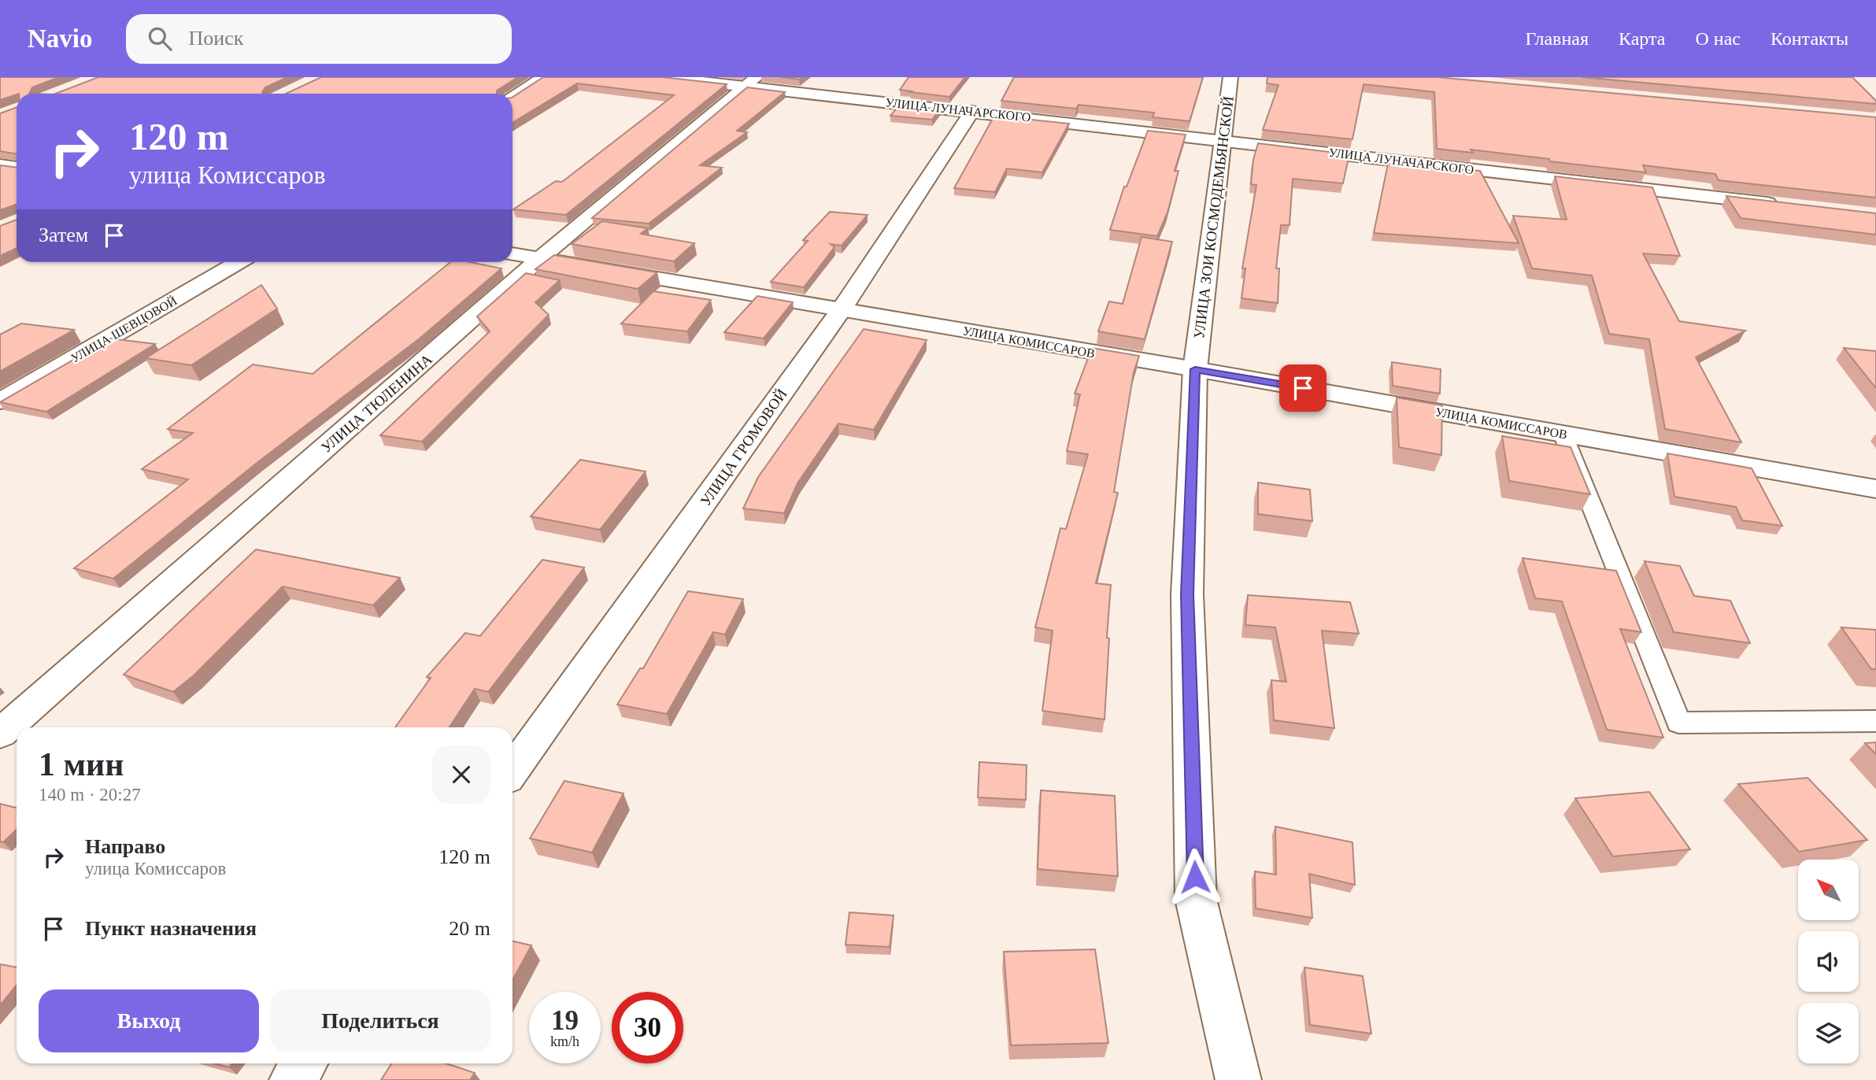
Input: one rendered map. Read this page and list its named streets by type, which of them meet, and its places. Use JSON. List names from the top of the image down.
{
  "streets": {
    "street": [
      "УЛИЦА ЛУНАЧАРСКОГО",
      "УЛИЦА ЗОИ КОСМОДЕМЬЯНСКОЙ",
      "УЛИЦА ШЕВЦОВОЙ",
      "УЛИЦА КОМИССАРОВ",
      "УЛИЦА ТЮЛЕНИНА",
      "УЛИЦА ГРОМОВОЙ"
    ]
  },
  "crossings": [
    ["УЛИЦА ЛУНАЧАРСКОГО", "УЛИЦА ЗОИ КОСМОДЕМЬЯНСКОЙ"],
    ["УЛИЦА ЛУНАЧАРСКОГО", "УЛИЦА ТЮЛЕНИНА"],
    ["УЛИЦА ЛУНАЧАРСКОГО", "УЛИЦА ГРОМОВОЙ"],
    ["УЛИЦА ЗОИ КОСМОДЕМЬЯНСКОЙ", "УЛИЦА КОМИССАРОВ"],
    ["УЛИЦА КОМИССАРОВ", "УЛИЦА ТЮЛЕНИНА"],
    ["УЛИЦА КОМИССАРОВ", "УЛИЦА ГРОМОВОЙ"]
  ],
  "north": "top left",
  "page": {
    "header": "Navio",
    "search": "Поиск",
    "nav": [
      "Главная",
      "Карта",
      "О нас",
      "Контакты"
    ],
    "turn": ["120 m", "улица Комиссаров"],
    "then": "Затем",
    "heading": ["1 мин", "140 m · 20:27"],
    "list": [
      {
        "name": "Направо",
        "note": "улица Комиссаров",
        "value": "120 m"
      },
      {
        "name": "Пункт назначения",
        "value": "20 m"
      }
    ],
    "buttons": ["Выход", "Поделиться"],
    "speed": "19 km/h",
    "limit": "30"
  }
}
